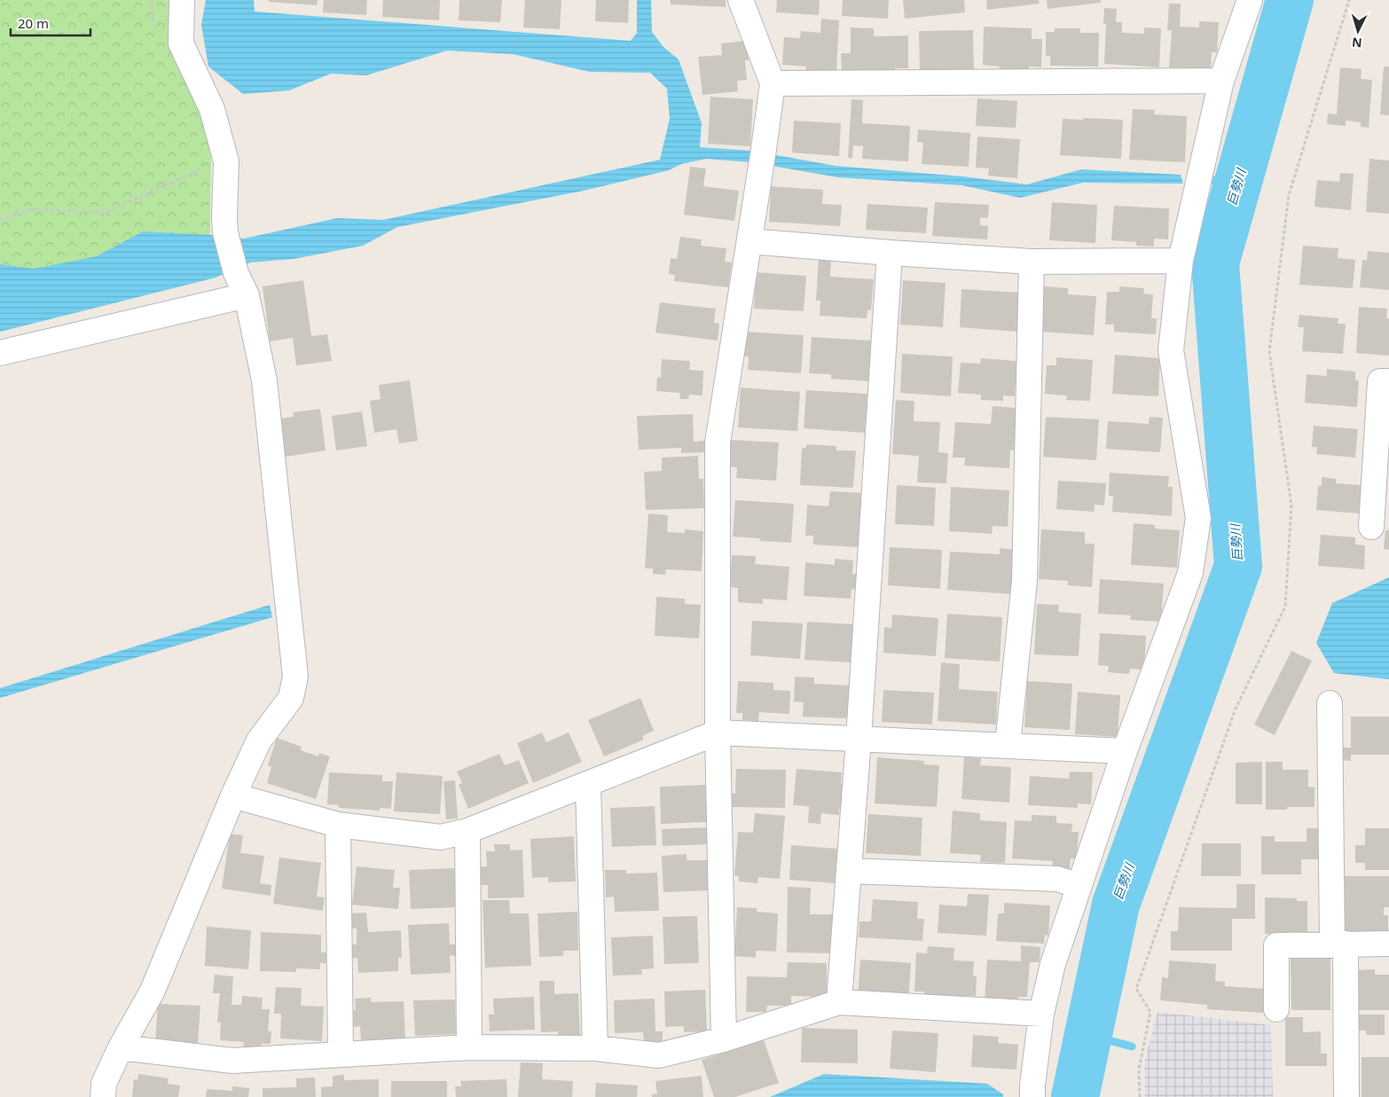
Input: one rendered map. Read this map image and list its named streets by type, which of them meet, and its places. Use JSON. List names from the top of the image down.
{
  "water": ["巨勢川"],
  "scale_bar": "20 m",
  "north": "bottom"
}
